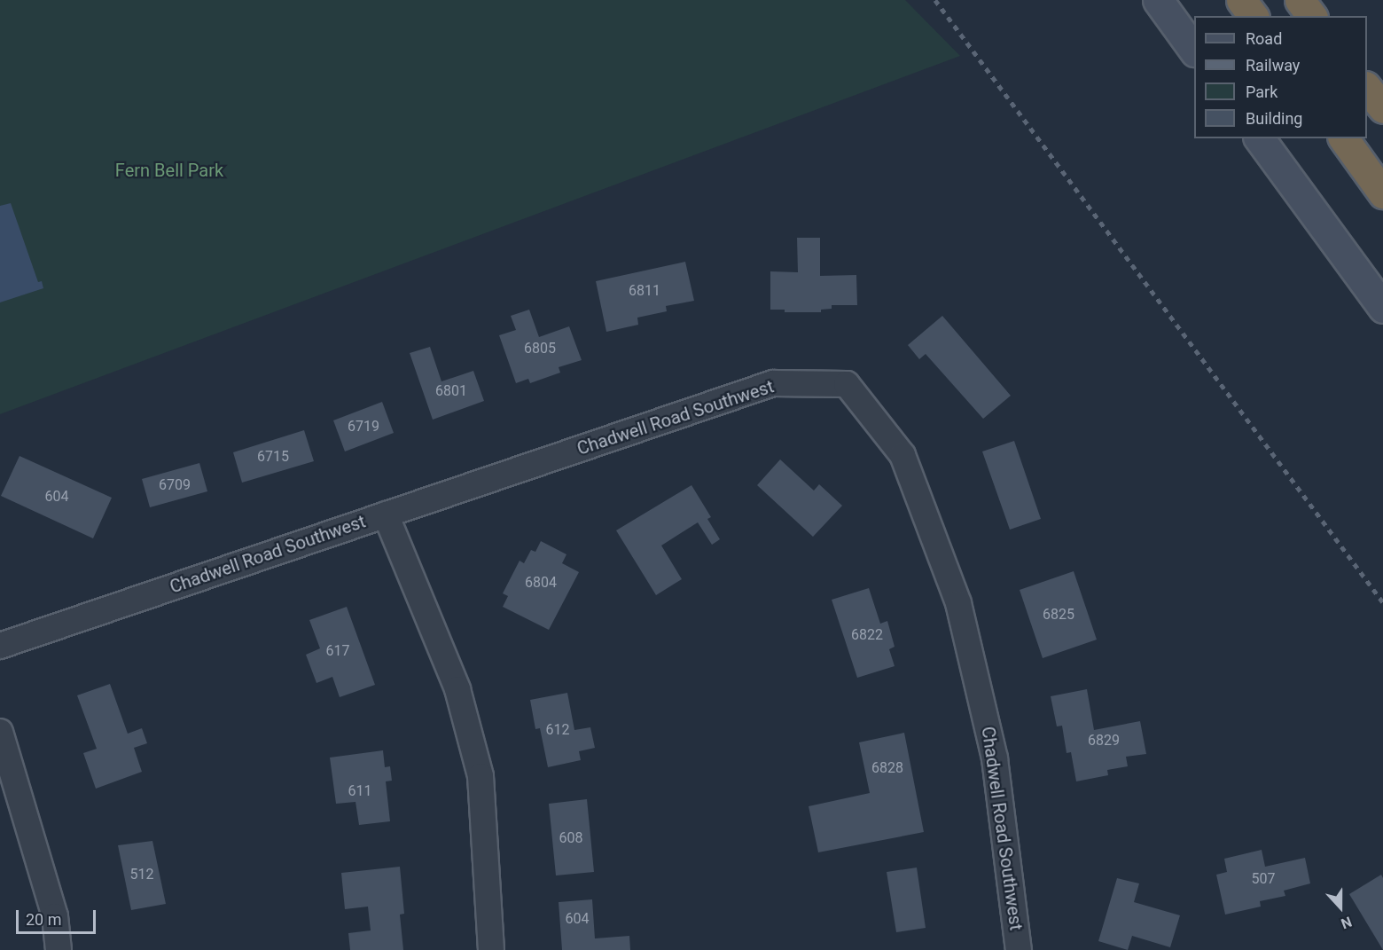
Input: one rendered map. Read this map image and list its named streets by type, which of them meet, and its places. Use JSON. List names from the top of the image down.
{
  "streets": {
    "street": ["Chadwell Road Southwest"]
  },
  "parks": ["Fern Bell Park"],
  "house_numbers": [
    "6811",
    "6805",
    "6801",
    "6719",
    "6715",
    "6709",
    "604",
    "6804",
    "6825",
    "6822",
    "617",
    "612",
    "6829",
    "6828",
    "611",
    "608",
    "512",
    "507",
    "604"
  ],
  "legend": [
    "Road",
    "Railway",
    "Park",
    "Building"
  ],
  "scale_bar": "20 m",
  "north": "bottom"
}
